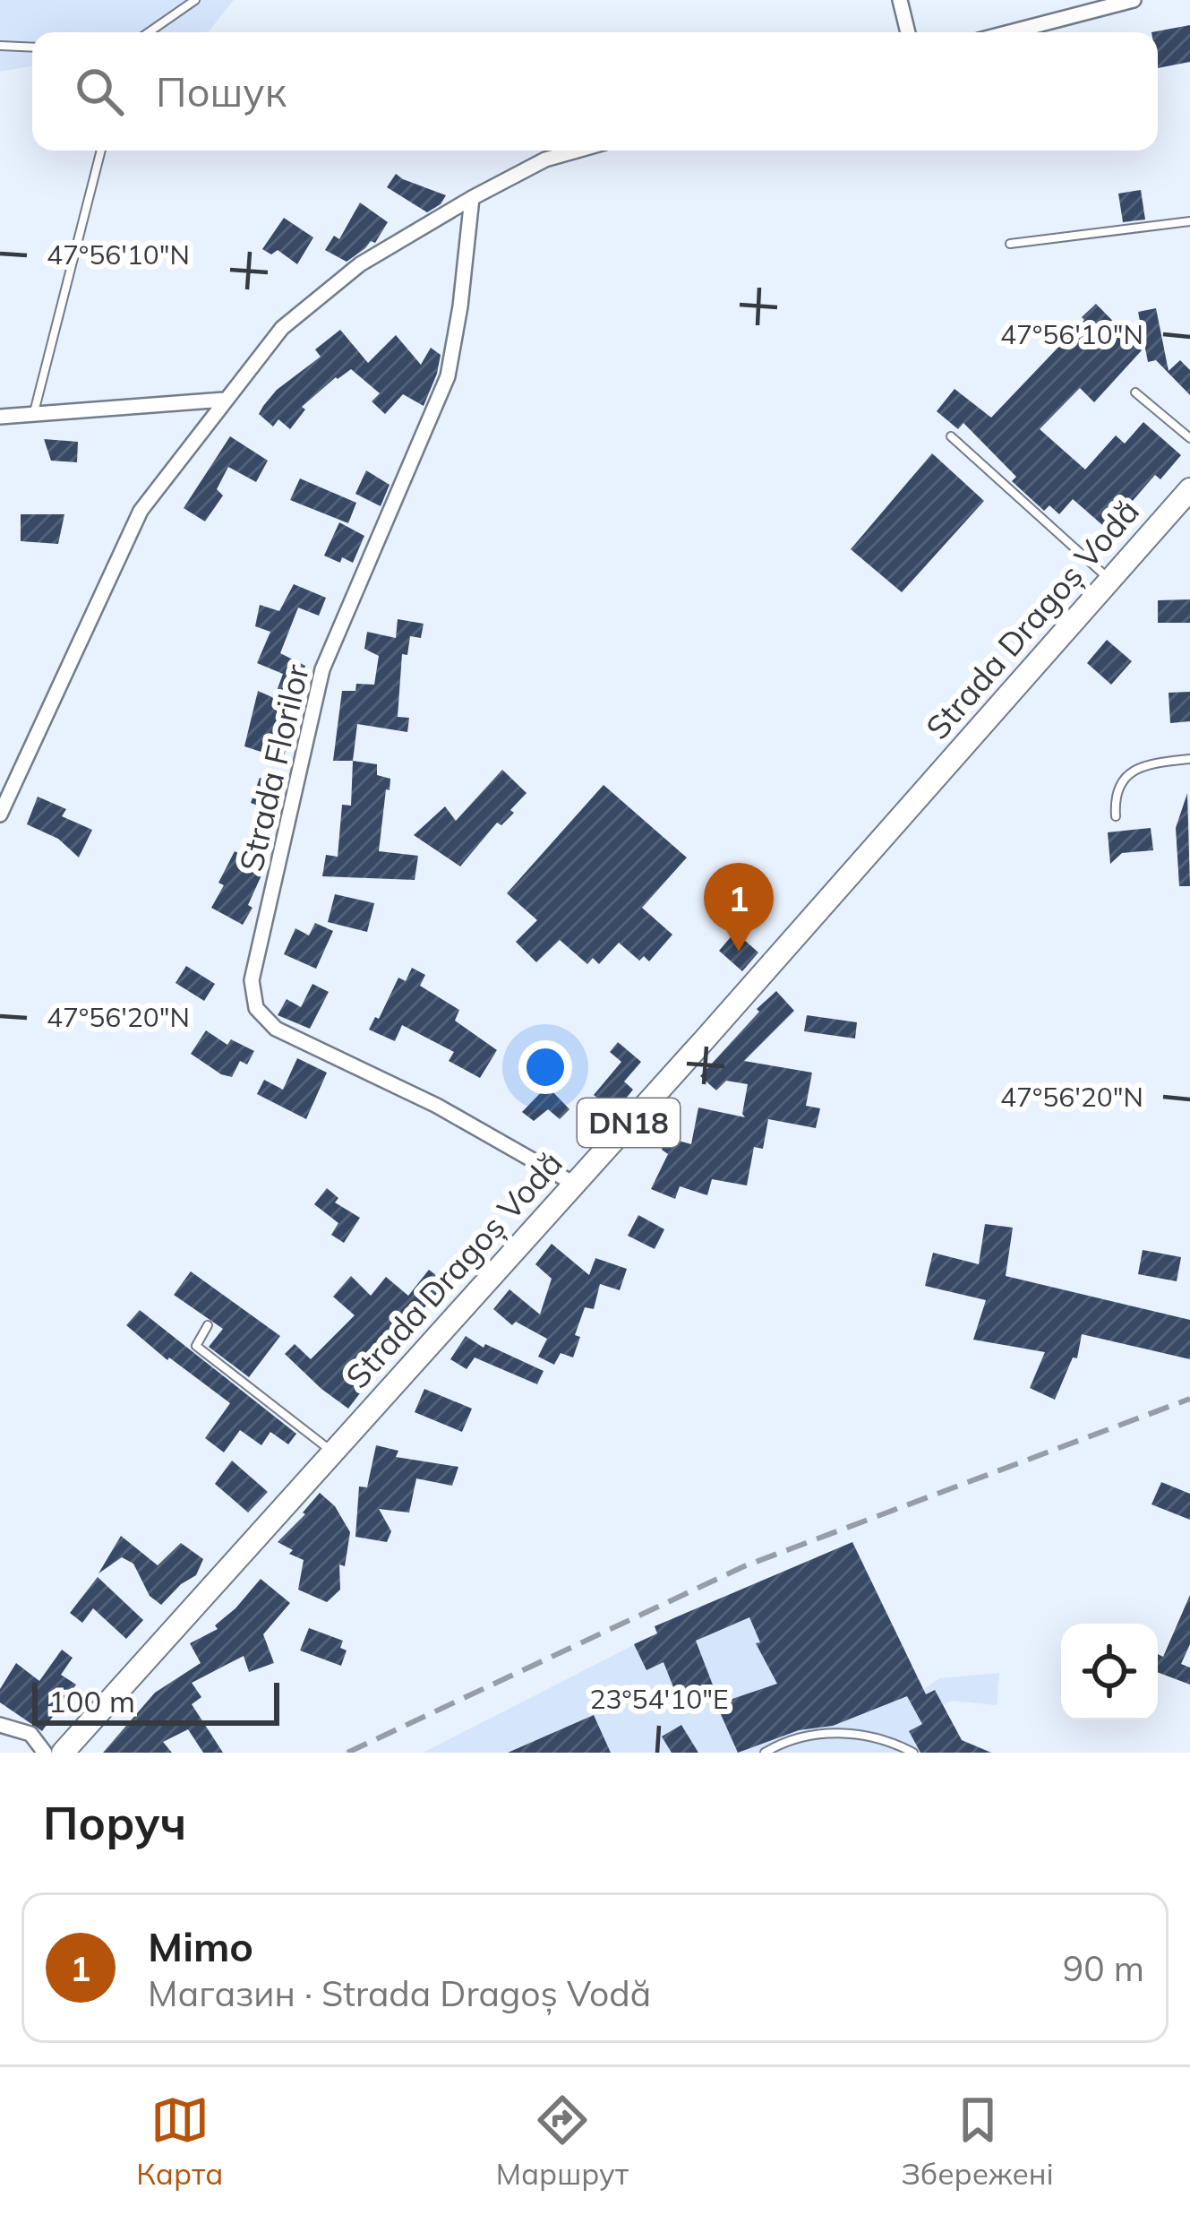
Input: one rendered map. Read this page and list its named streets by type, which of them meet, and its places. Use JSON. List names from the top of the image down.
{
  "streets": {
    "main road": ["Strada Dragoș Vodă", "DN18"],
    "street": ["Strada Florilor"]
  },
  "crossings": [
    ["Strada Dragoș Vodă", "Strada Florilor"]
  ],
  "scale_bar": "100 m",
  "page": {
    "search": "Пошук",
    "pins": "1",
    "scale": "100 m",
    "heading": "Поруч",
    "list": [
      {
        "mark": "1",
        "name": "Mimo",
        "note": "Магазин · Strada Dragoș Vodă",
        "value": "90 m"
      }
    ],
    "nav": ["Карта", "Маршрут", "Збережені"]
  },
  "coordinates": ["47°56'10\"N", "47°56'20\"N", "23°54'10\"E"]
}
